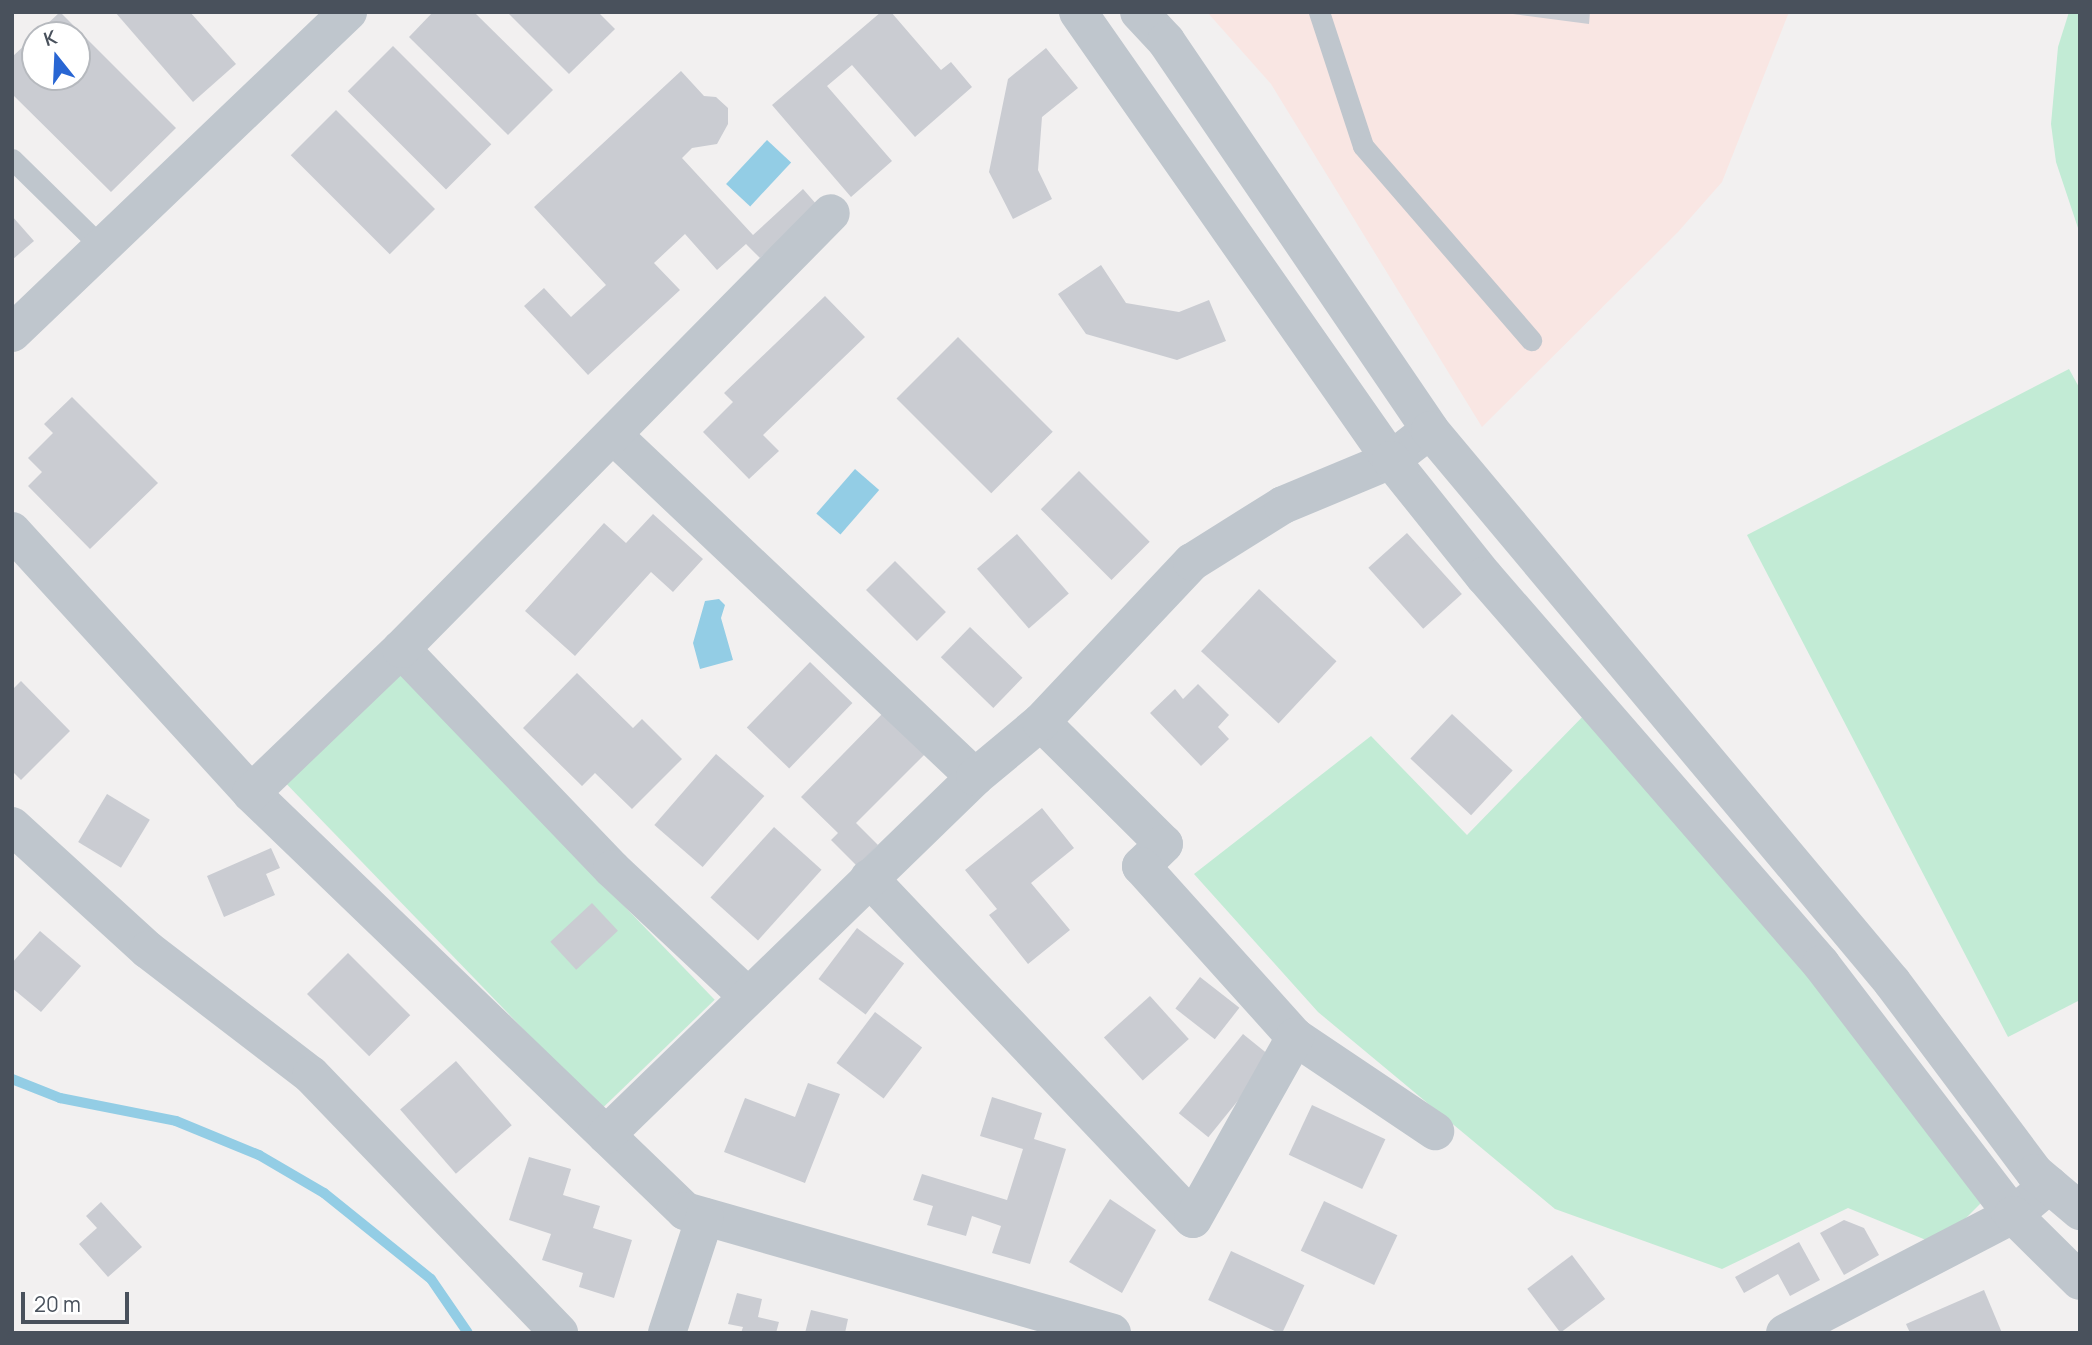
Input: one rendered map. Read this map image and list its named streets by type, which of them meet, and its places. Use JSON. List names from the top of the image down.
{
  "scale_bar": "20 m",
  "north": "top"
}
